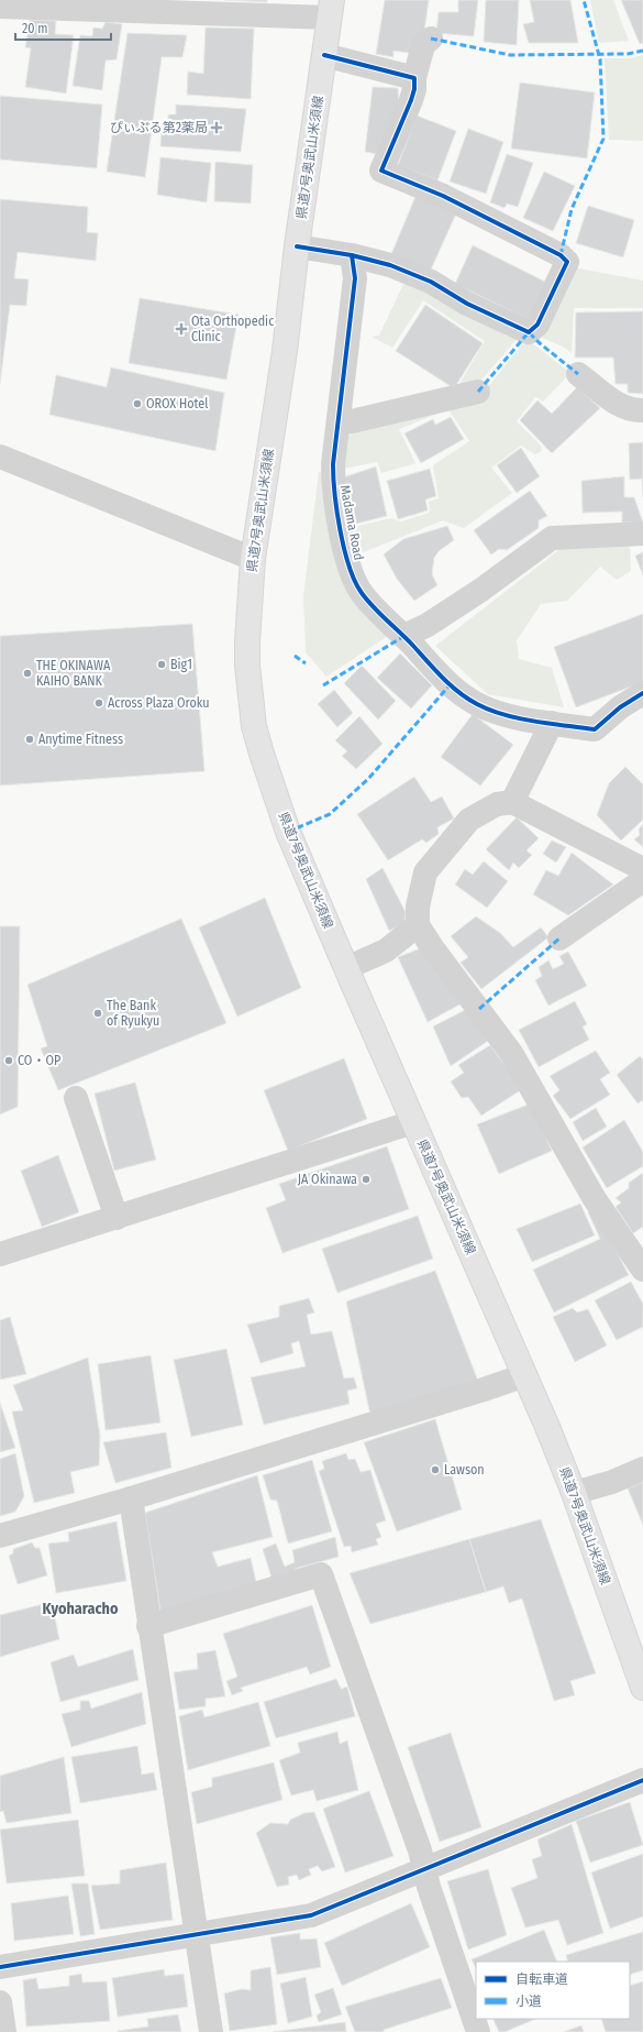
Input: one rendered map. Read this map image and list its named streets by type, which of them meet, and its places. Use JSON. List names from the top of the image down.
{
  "streets": {
    "main road": ["県道7号奥武山米須線"],
    "street": ["Madama Road"]
  },
  "districts": ["Kyoharacho"],
  "places": {
    "health": ["ぴぃぷる第2薬局", "Ota Orthopedic Clinic"],
    "other": [
      "OROX Hotel",
      "Big1",
      "THE OKINAWA KAIHO BANK",
      "Across Plaza Oroku",
      "Anytime Fitness",
      "The Bank of Ryukyu",
      "CO・OP",
      "JA Okinawa",
      "Lawson"
    ]
  },
  "legend": ["自転車道", "小道"],
  "scale_bar": "20 m"
}
